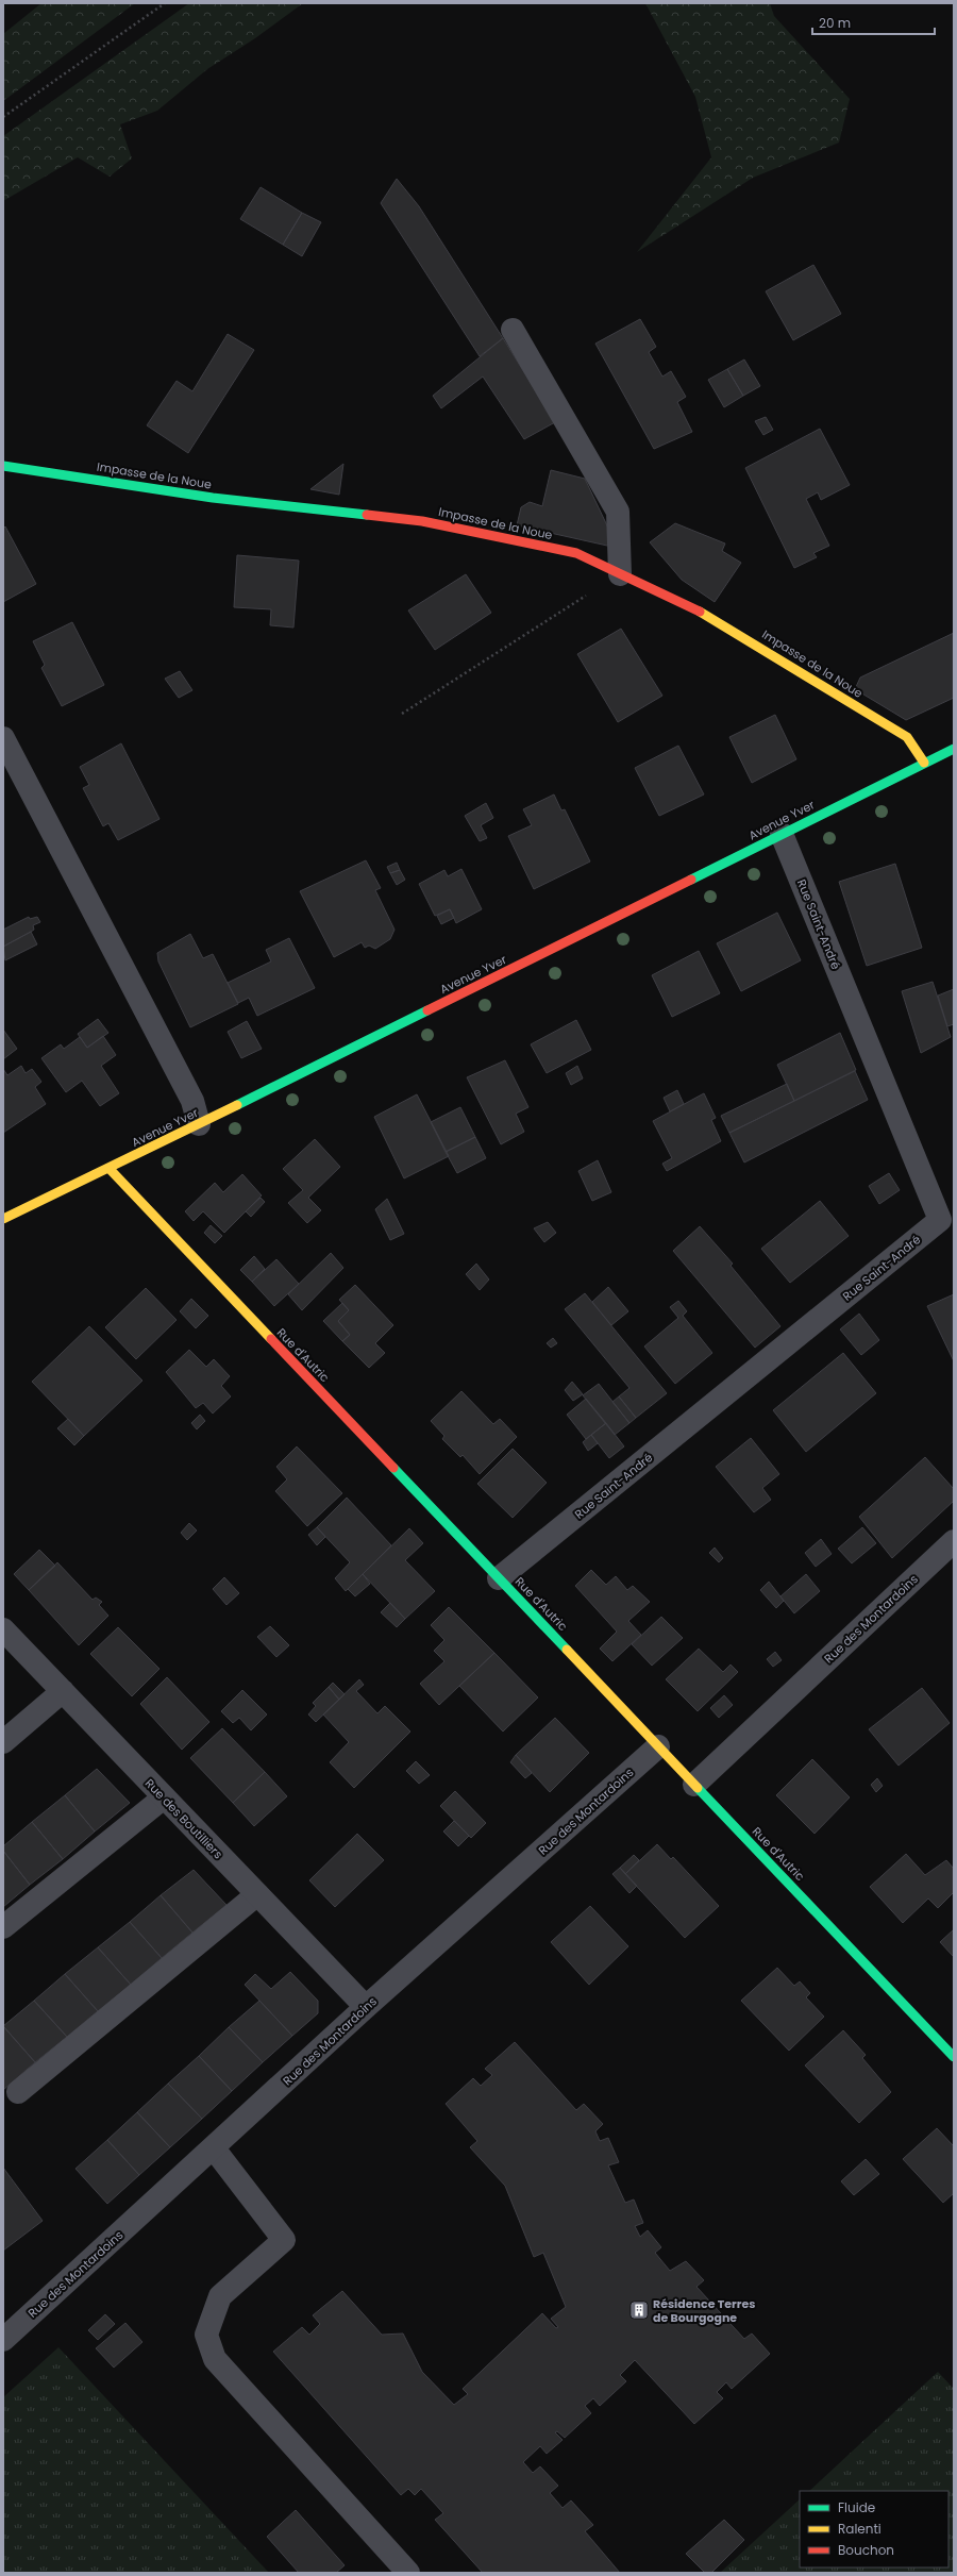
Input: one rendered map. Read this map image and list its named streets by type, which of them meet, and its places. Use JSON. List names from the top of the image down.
{
  "streets": {
    "street": [
      "Impasse de la Noue",
      "Avenue Yver",
      "Rue Saint-André",
      "Rue d'Autric",
      "Rue des Montardoins",
      "Rue des Boutilliers"
    ]
  },
  "crossings": [
    ["Impasse de la Noue", "Avenue Yver"],
    ["Avenue Yver", "Rue Saint-André"],
    ["Avenue Yver", "Rue d'Autric"],
    ["Rue Saint-André", "Rue d'Autric"],
    ["Rue d'Autric", "Rue des Montardoins"],
    ["Rue des Montardoins", "Rue des Boutilliers"]
  ],
  "places": {
    "building": ["Résidence Terres de Bourgogne"]
  },
  "legend": ["Fluide", "Ralenti", "Bouchon"],
  "scale_bar": "20 m"
}
